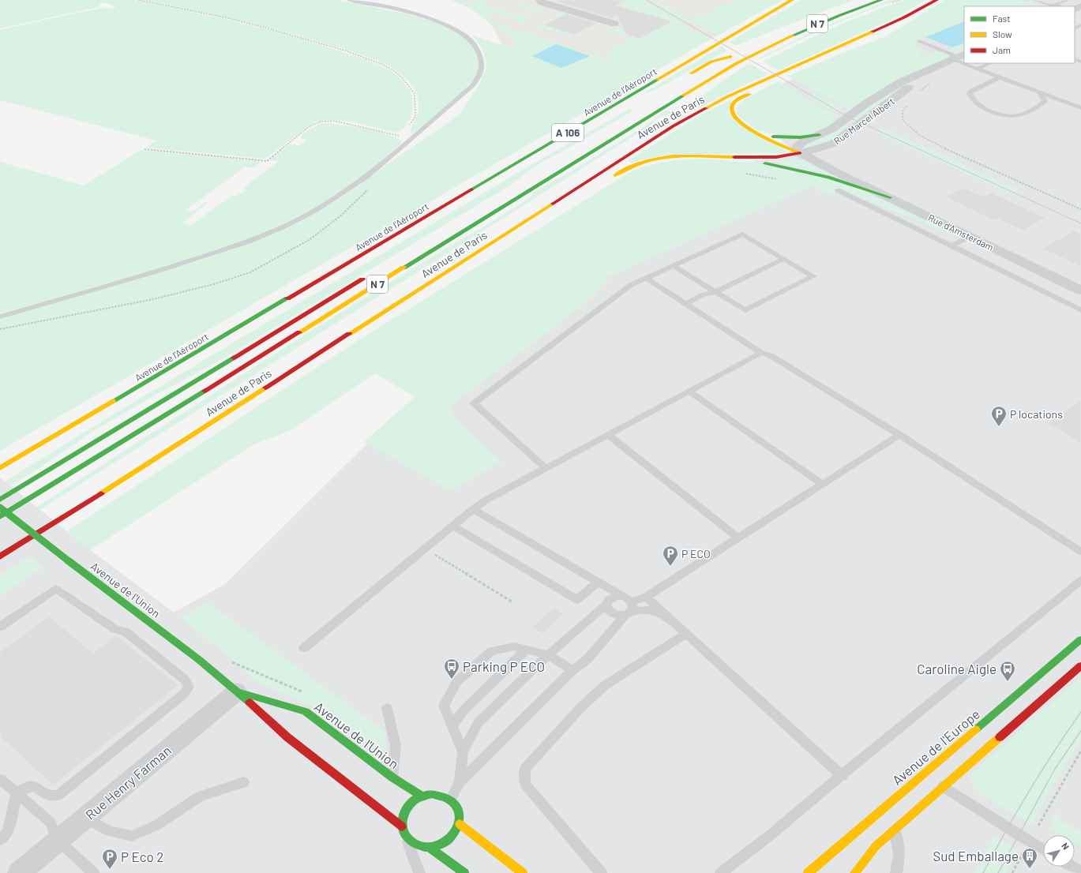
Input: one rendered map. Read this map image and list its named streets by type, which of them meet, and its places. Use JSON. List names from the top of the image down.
{
  "streets": {
    "main road": [
      "N 7",
      "Avenue de l'Aéroport",
      "Avenue de Paris",
      "A 106",
      "Avenue de l'Union",
      "Avenue de l'Europe"
    ],
    "street": ["Rue Marcel Albert", "Rue d'Amsterdam", "Rue Henry Farman"]
  },
  "crossings": [
    ["Rue Marcel Albert", "Rue d'Amsterdam"],
    ["Avenue de l'Union", "Rue Henry Farman"]
  ],
  "places": {
    "parking": ["P locations", "P ECO", "P Eco 2"],
    "bus stop": ["Parking P ECO", "Caroline Aigle"],
    "building": ["Sud Emballage"]
  },
  "legend": ["Fast", "Slow", "Jam"],
  "north": "top right"
}
